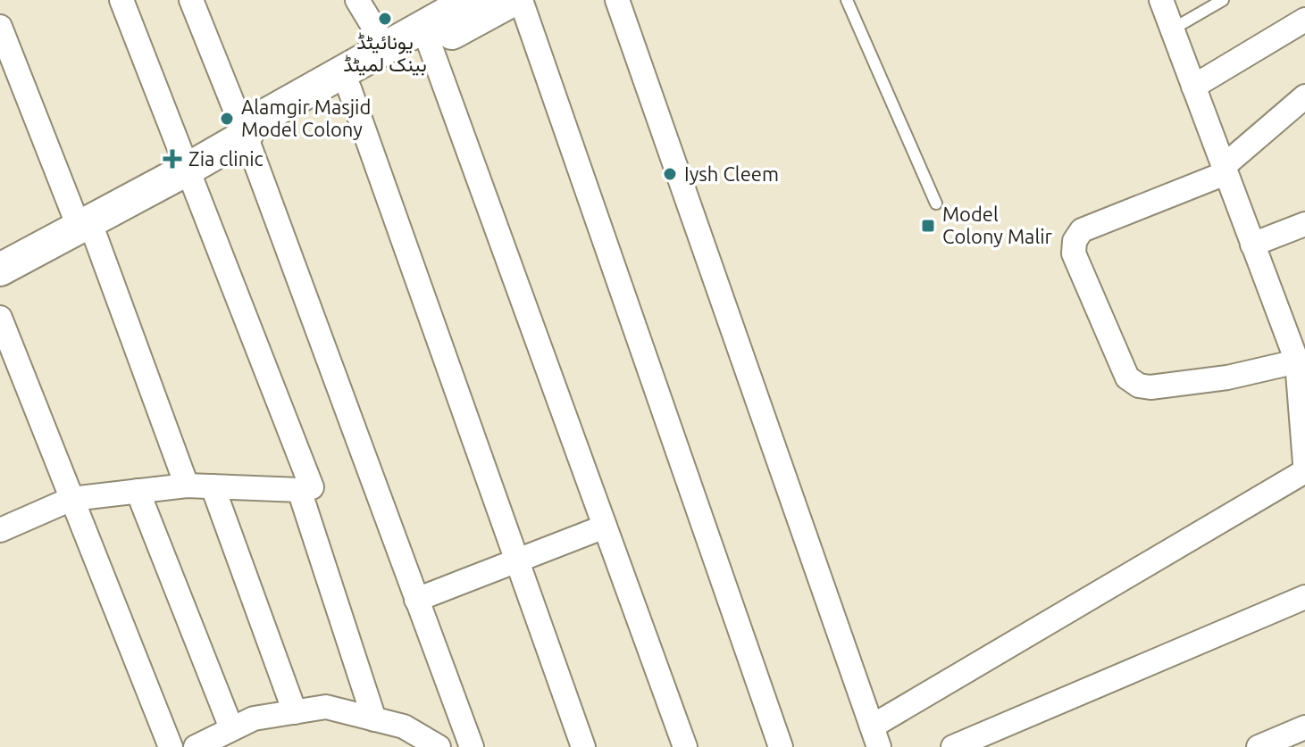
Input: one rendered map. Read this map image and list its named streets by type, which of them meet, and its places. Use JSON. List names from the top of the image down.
{
  "places": {
    "other": ["یونائیٹڈ بینک لمیٹڈ", "Alamgir Masjid Model Colony", "Iysh Cleem"],
    "health": ["Zia clinic"],
    "transit": ["Model Colony Malir"]
  }
}
